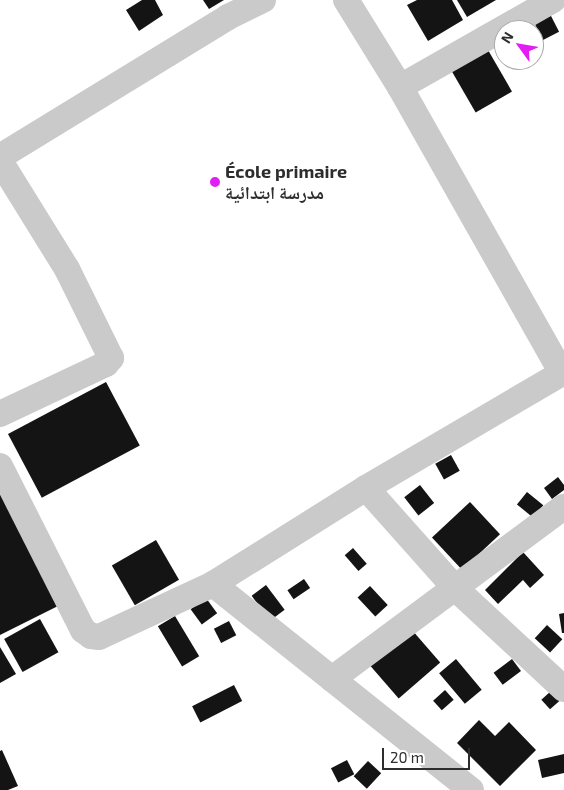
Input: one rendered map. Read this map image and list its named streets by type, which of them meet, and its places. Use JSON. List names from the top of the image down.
{
  "places": ["École primaire مدرسة ابتدائية"],
  "scale_bar": "20 m",
  "north": "top left"
}
